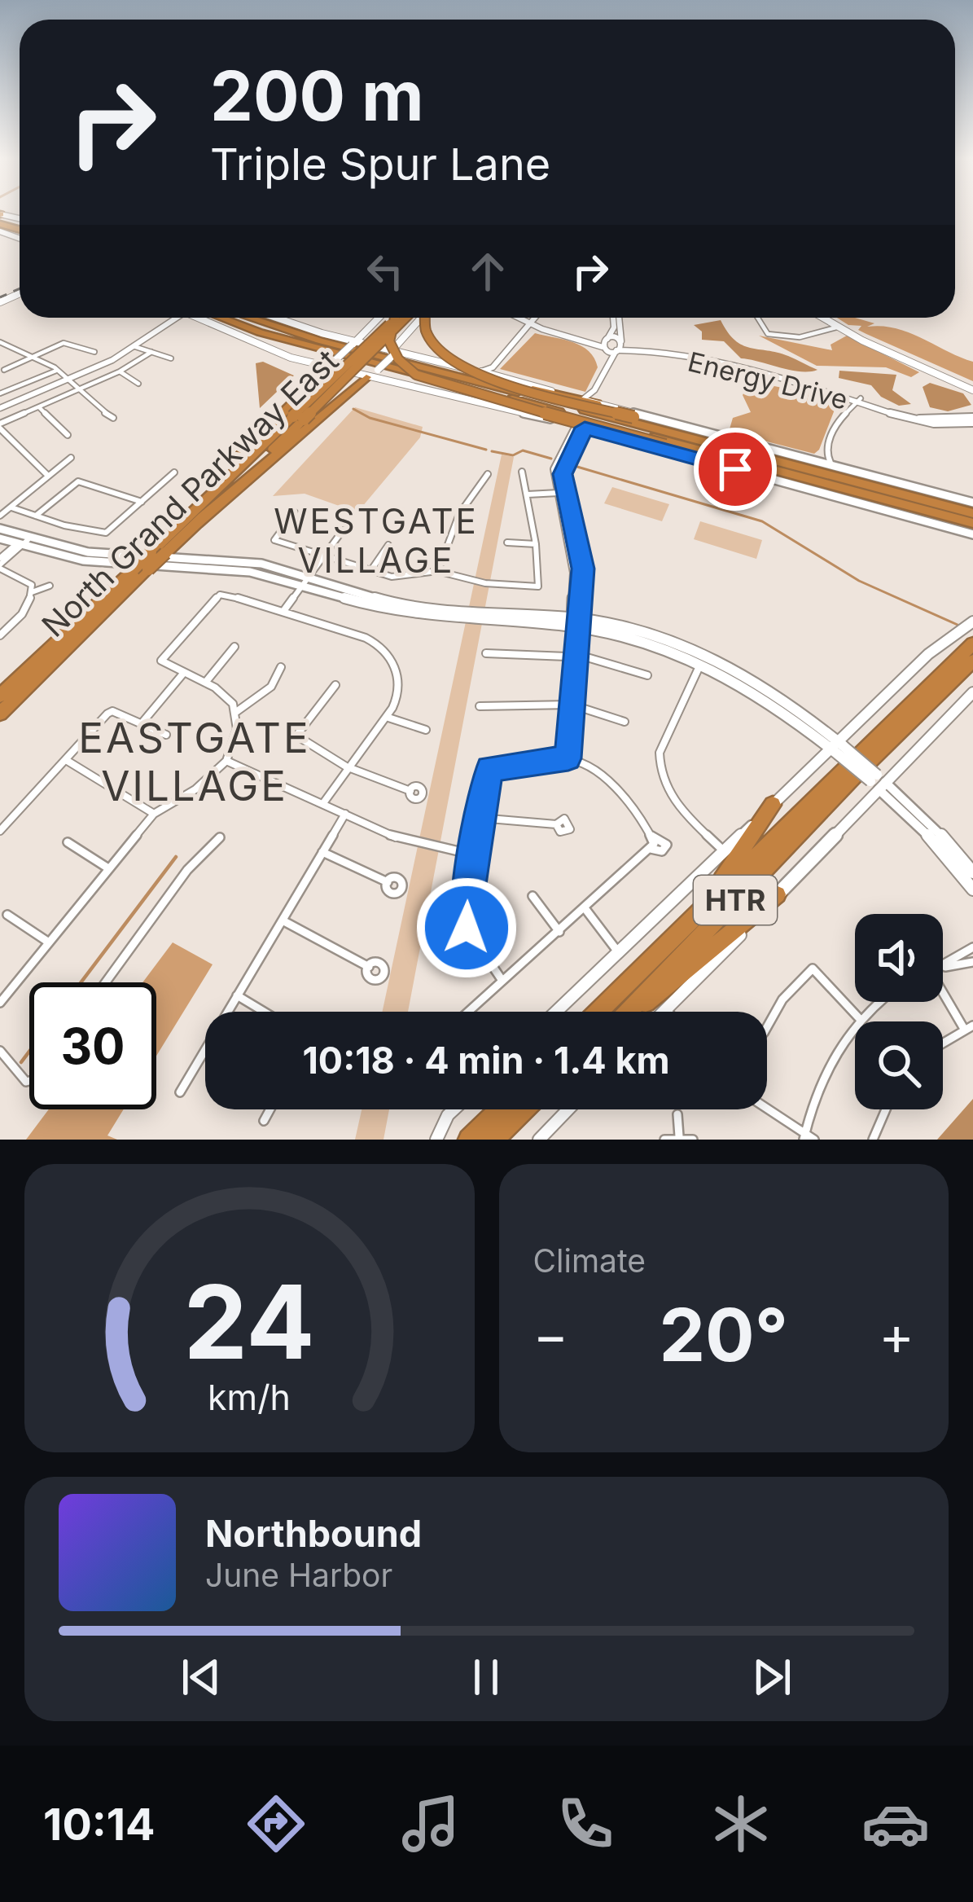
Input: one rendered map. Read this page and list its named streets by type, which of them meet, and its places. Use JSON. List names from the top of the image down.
{
  "streets": {
    "highway": ["North Grand Parkway East", "HTR"],
    "street": ["Energy Drive"]
  },
  "districts": ["WESTGATE VILLAGE", "EASTGATE VILLAGE"],
  "page": {
    "turn": ["200 m", "Triple Spur Lane"],
    "limit": "30",
    "trip": "10:18 · 4 min · 1.4 km",
    "tile": "Climate",
    "heat": ["−", "20°", "+"],
    "song": ["Northbound", "June Harbor"],
    "tabs": "10:14",
    "gauge": ["24", "km/h"]
  }
}
